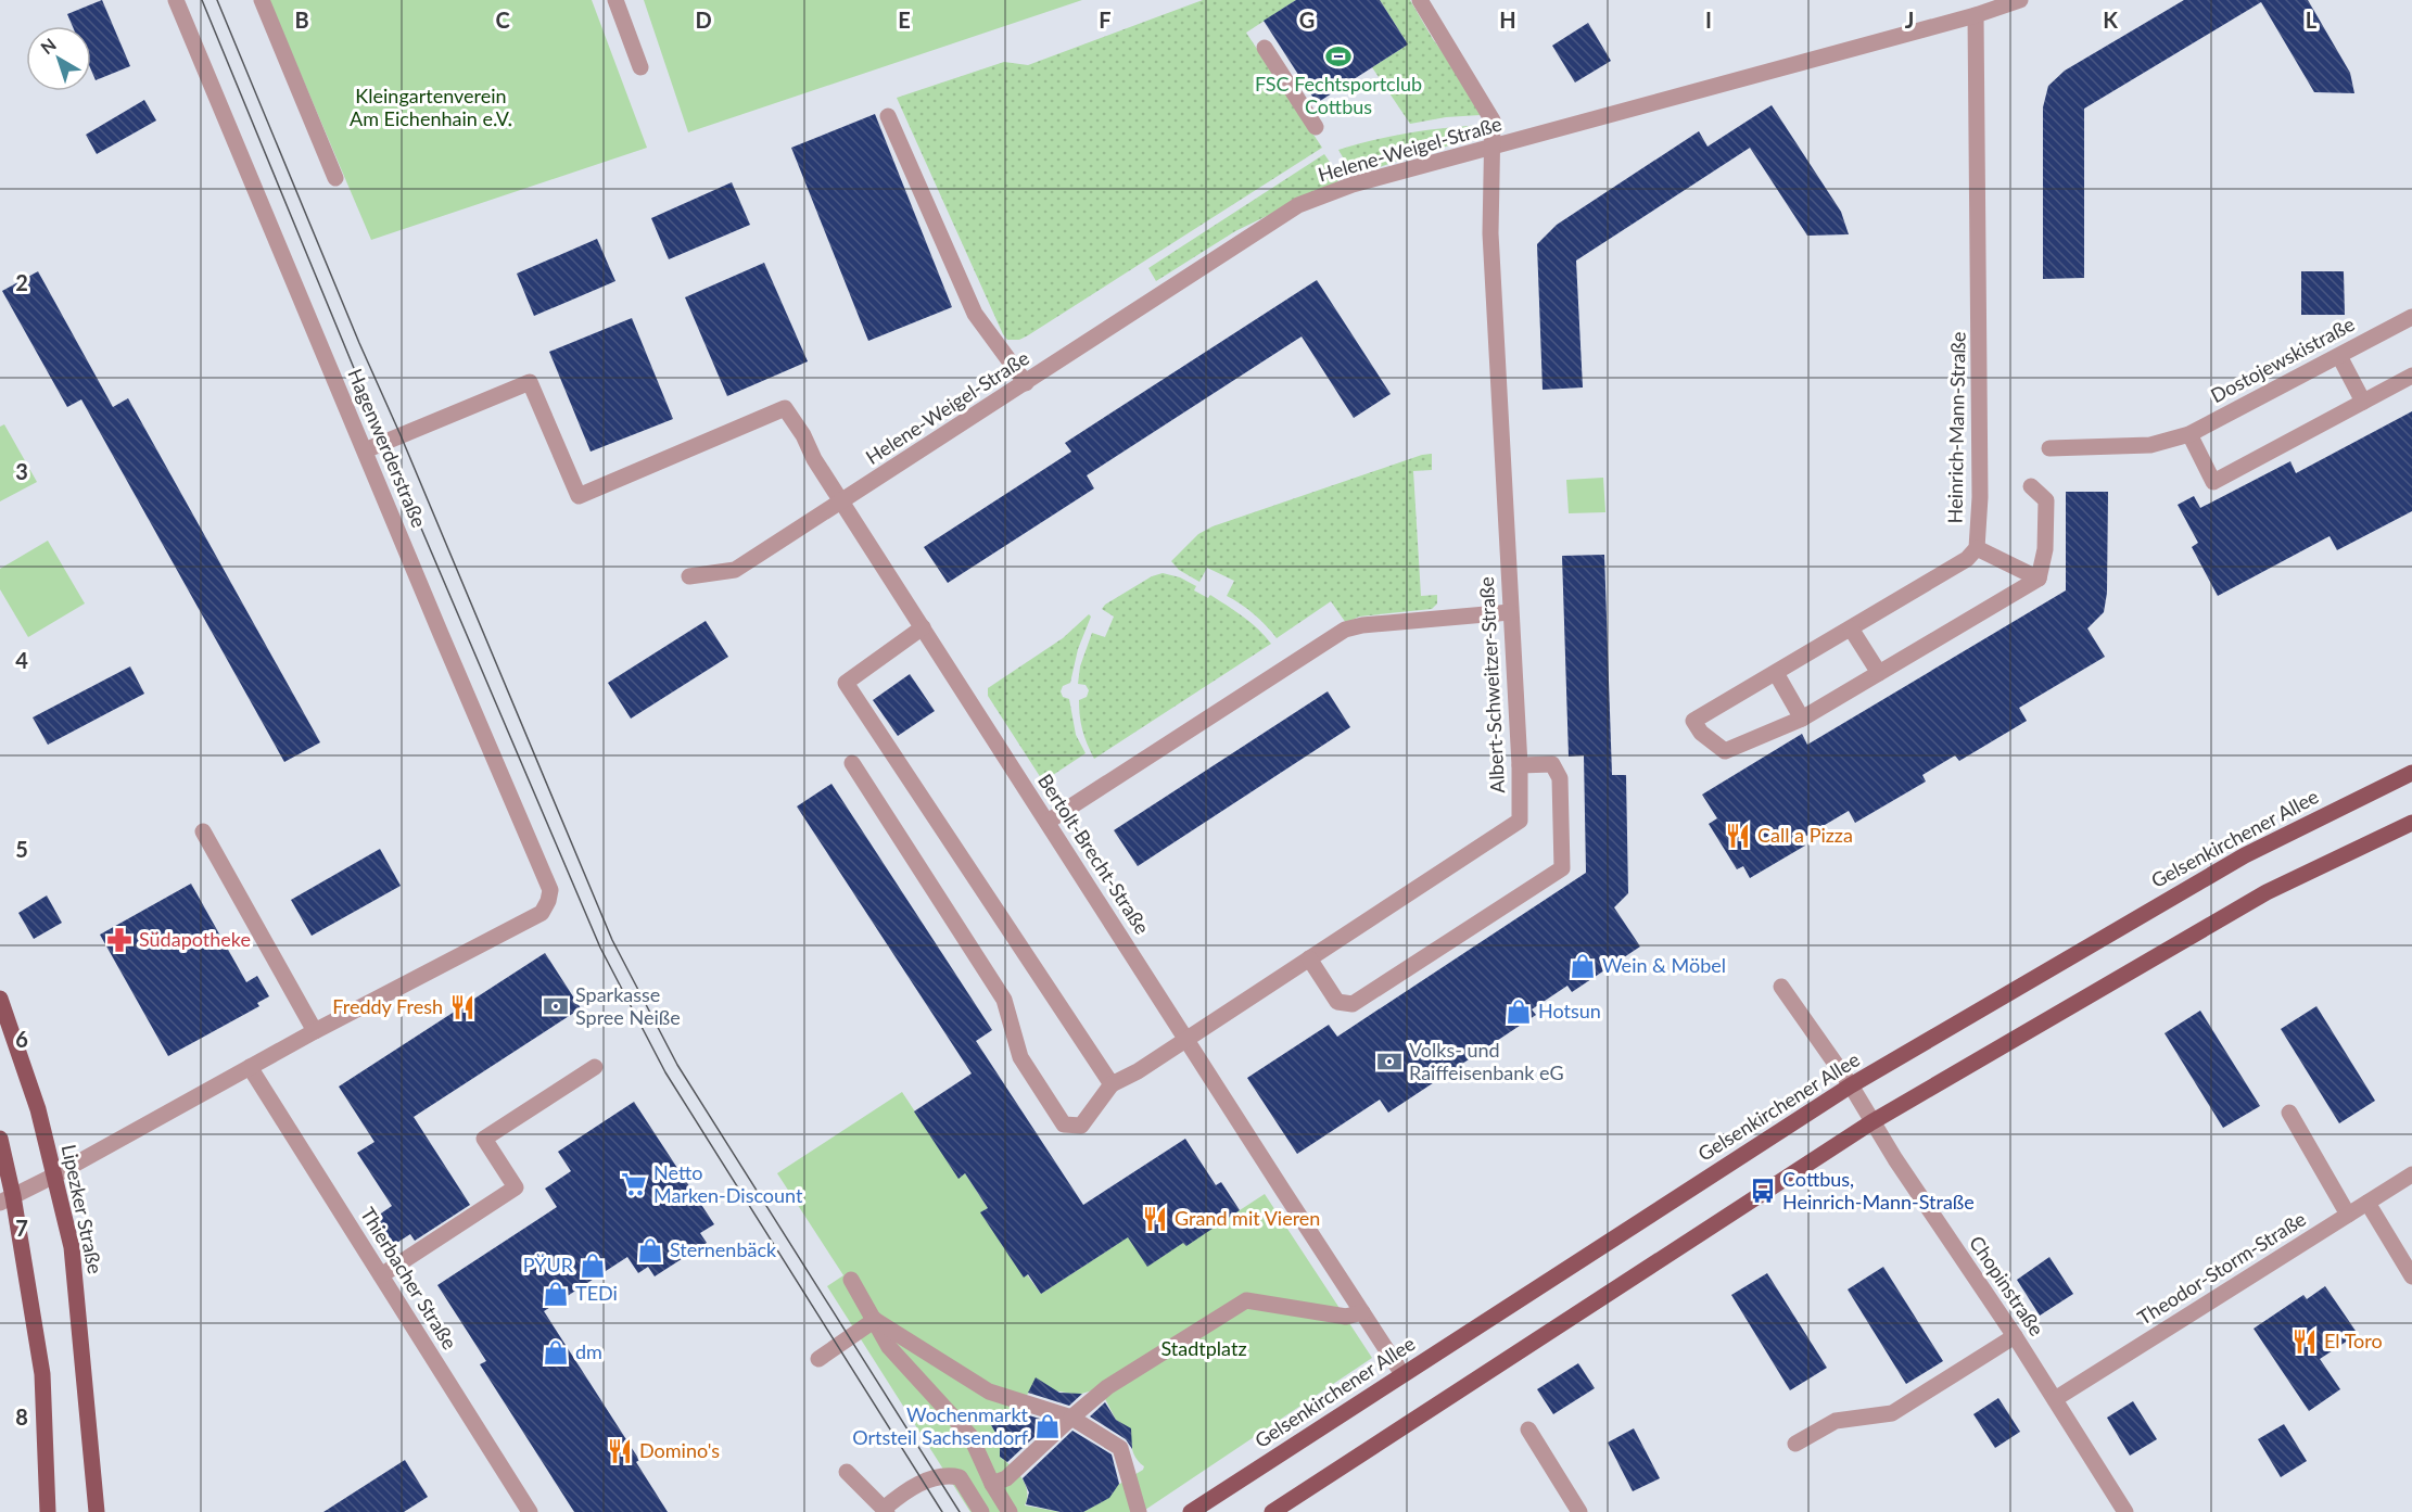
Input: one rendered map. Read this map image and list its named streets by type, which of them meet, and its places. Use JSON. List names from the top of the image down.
{
  "streets": {
    "main road": ["Gelsenkirchener Allee", "Lipezker Straße"],
    "street": [
      "Helene-Weigel-Straße",
      "Dostojewskistraße",
      "Heinrich-Mann-Straße",
      "Hagenwerderstraße",
      "Albert-Schweitzer-Straße",
      "Bertolt-Brecht-Straße",
      "Theodor-Storm-Straße",
      "Thierbacher Straße",
      "Chopinstraße"
    ]
  },
  "crossings": [
    ["Helene-Weigel-Straße", "Heinrich-Mann-Straße"],
    ["Helene-Weigel-Straße", "Albert-Schweitzer-Straße"],
    ["Helene-Weigel-Straße", "Bertolt-Brecht-Straße"],
    ["Hagenwerderstraße", "Bertolt-Brecht-Straße"],
    ["Albert-Schweitzer-Straße", "Bertolt-Brecht-Straße"],
    ["Gelsenkirchener Allee", "Bertolt-Brecht-Straße"],
    ["Gelsenkirchener Allee", "Chopinstraße"],
    ["Theodor-Storm-Straße", "Chopinstraße"]
  ],
  "parks": ["Kleingartenverein Am Eichenhain e.V.", "Stadtplatz"],
  "places": {
    "sports": ["FSC Fechtsportclub Cottbus"],
    "restaurant": [
      "Call a Pizza",
      "Freddy Fresh",
      "Grand mit Vieren",
      "El Toro",
      "Domino's"
    ],
    "pharmacy": ["Südapotheke"],
    "shop": [
      "Wein & Möbel",
      "Hotsun",
      "Sternenbäck",
      "PŸUR",
      "TEDi",
      "dm",
      "Wochenmarkt Ortsteil Sachsendorf"
    ],
    "bank": ["Sparkasse Spree Neiße", "Volks- und Raiffeisenbank eG"],
    "supermarket": ["Netto Marken-Discount"],
    "bus stop": ["Cottbus, Heinrich-Mann-Straße"]
  },
  "north": "top left",
  "grid": {
    "columns": [
      "B",
      "C",
      "D",
      "E",
      "F",
      "G",
      "H",
      "I",
      "J",
      "K",
      "L"
    ],
    "rows": [
      "2",
      "3",
      "4",
      "5",
      "6",
      "7",
      "8"
    ]
  }
}
